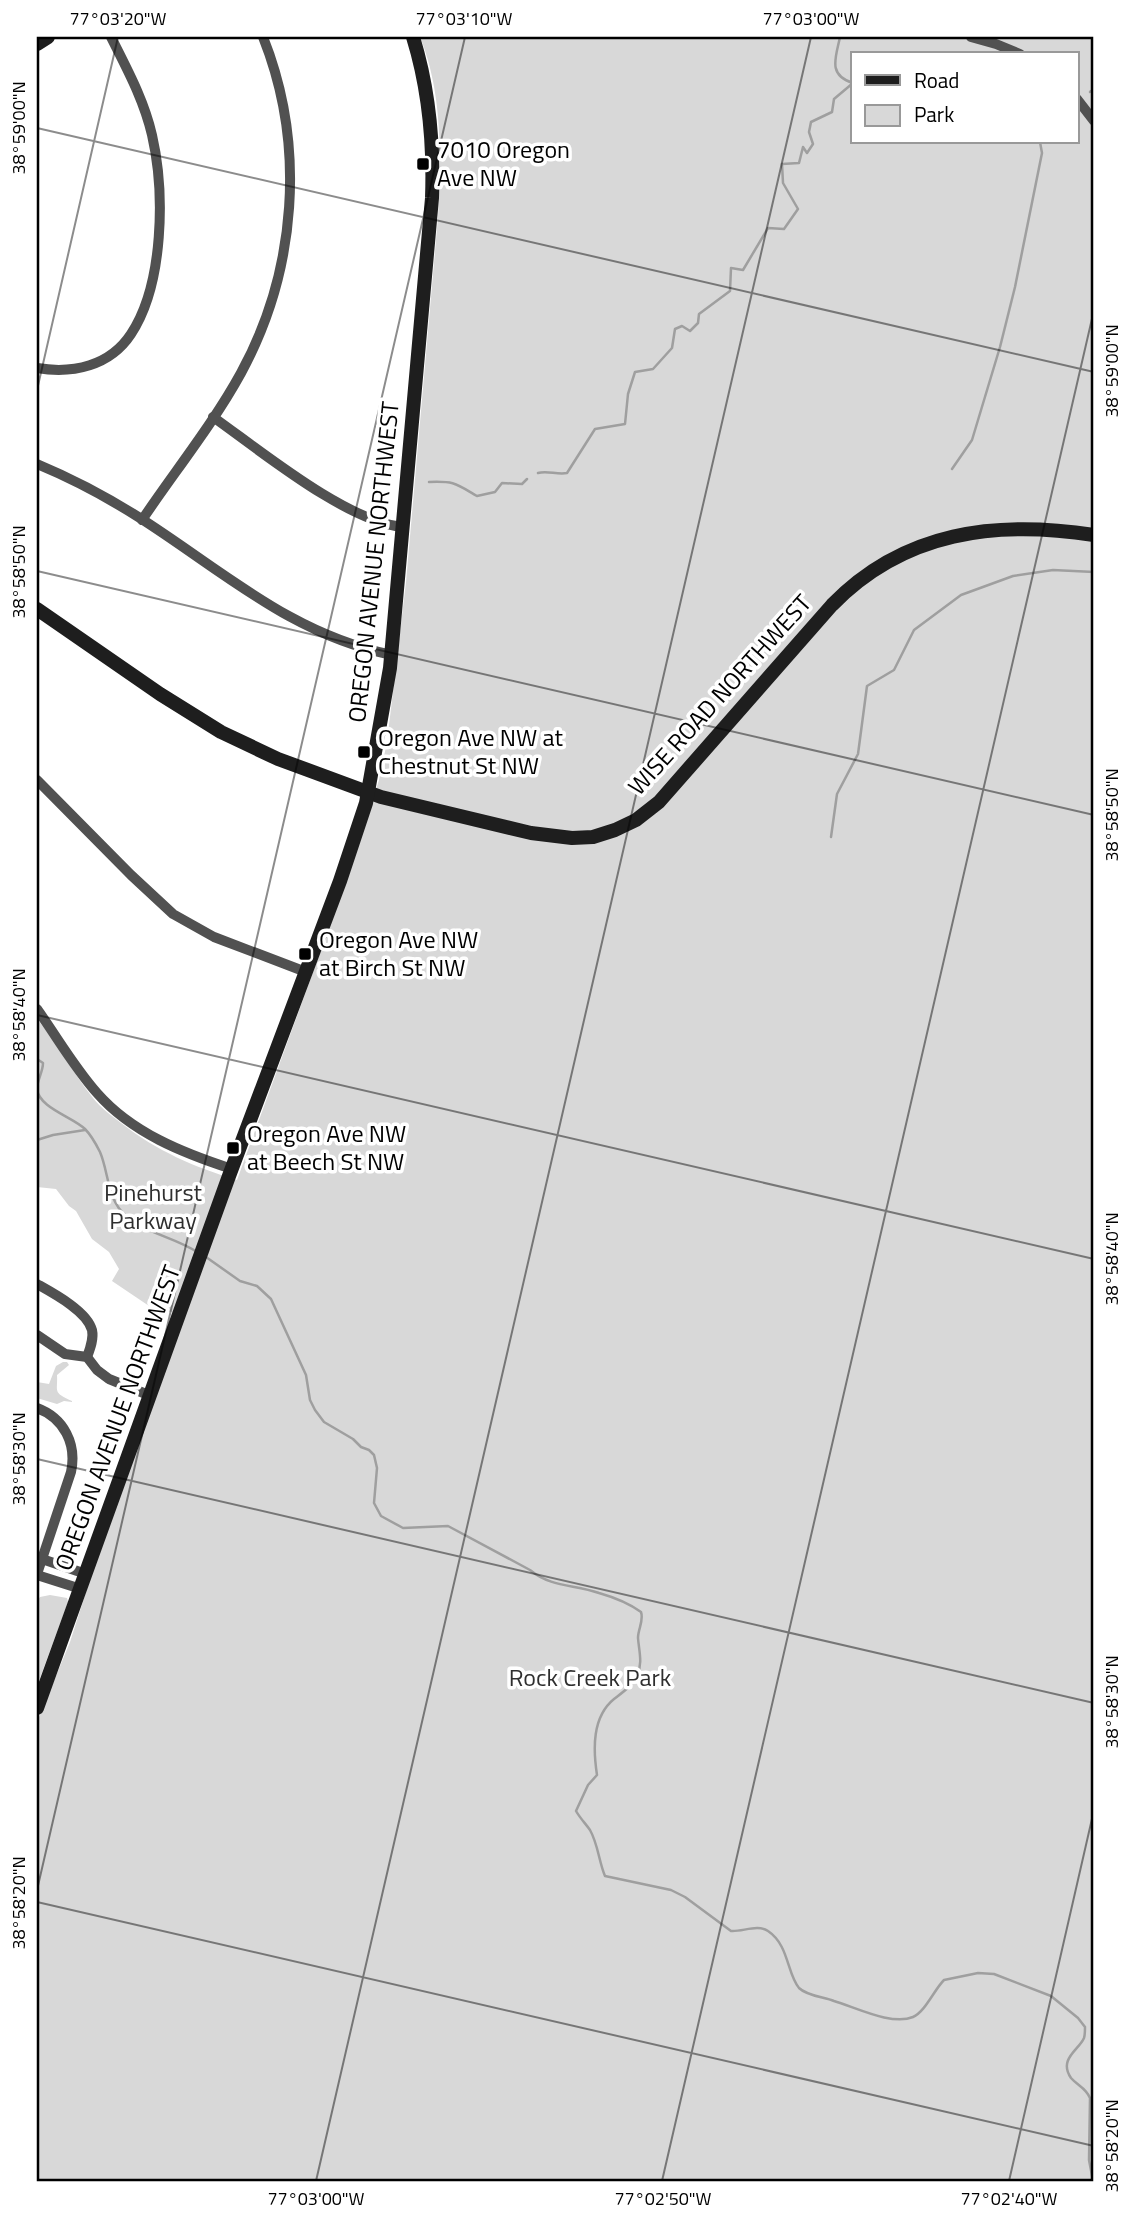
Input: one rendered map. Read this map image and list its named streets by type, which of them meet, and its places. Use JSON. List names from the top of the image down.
{
  "streets": {
    "street": ["OREGON AVENUE NORTHWEST", "WISE ROAD NORTHWEST"]
  },
  "crossings": [
    ["OREGON AVENUE NORTHWEST", "WISE ROAD NORTHWEST"]
  ],
  "parks": ["Pinehurst Parkway", "Rock Creek Park"],
  "places": {
    "transit": [
      "7010 Oregon Ave NW",
      "Oregon Ave NW at Chestnut St NW",
      "Oregon Ave NW at Birch St NW",
      "Oregon Ave NW at Beech St NW"
    ]
  },
  "legend": ["Road", "Park"],
  "coordinates": [
    "77°03'20\"W",
    "77°03'10\"W",
    "77°03'00\"W",
    "38°59'00\"N",
    "38°58'50\"N",
    "38°58'40\"N",
    "38°58'30\"N",
    "38°58'20\"N",
    "77°02'50\"W",
    "77°02'40\"W"
  ]
}
